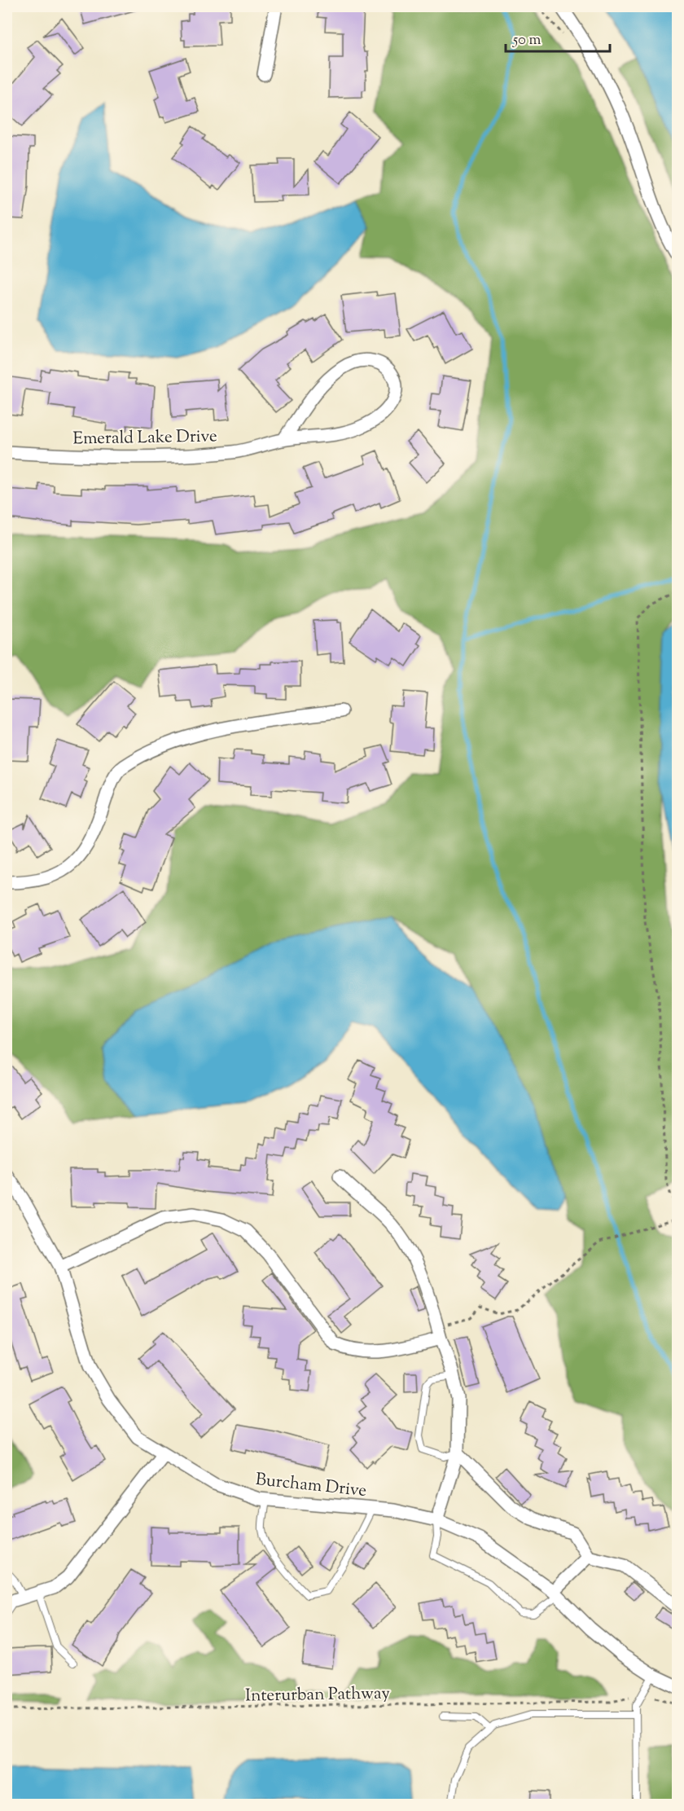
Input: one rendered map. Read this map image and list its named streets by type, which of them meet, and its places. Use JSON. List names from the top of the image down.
{
  "streets": {
    "street": ["Emerald Lake Drive", "Burcham Drive"],
    "path": ["Interurban Pathway"]
  },
  "scale_bar": "50 m"
}
